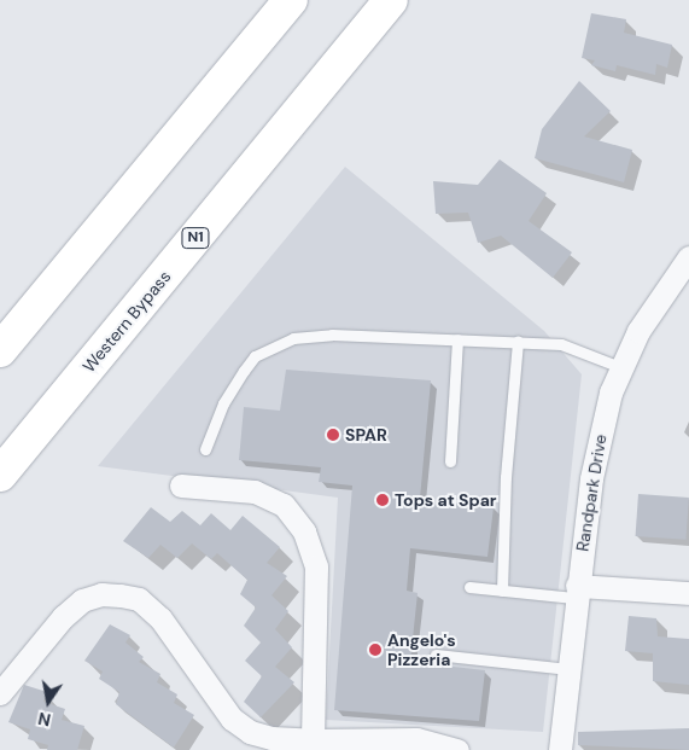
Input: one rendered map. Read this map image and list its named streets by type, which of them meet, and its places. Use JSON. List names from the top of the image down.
{
  "streets": {
    "highway": ["N1", "Western Bypass"],
    "street": ["Randpark Drive"]
  },
  "places": ["SPAR", "Tops at Spar", "Angelo's Pizzeria"],
  "north": "bottom"
}
